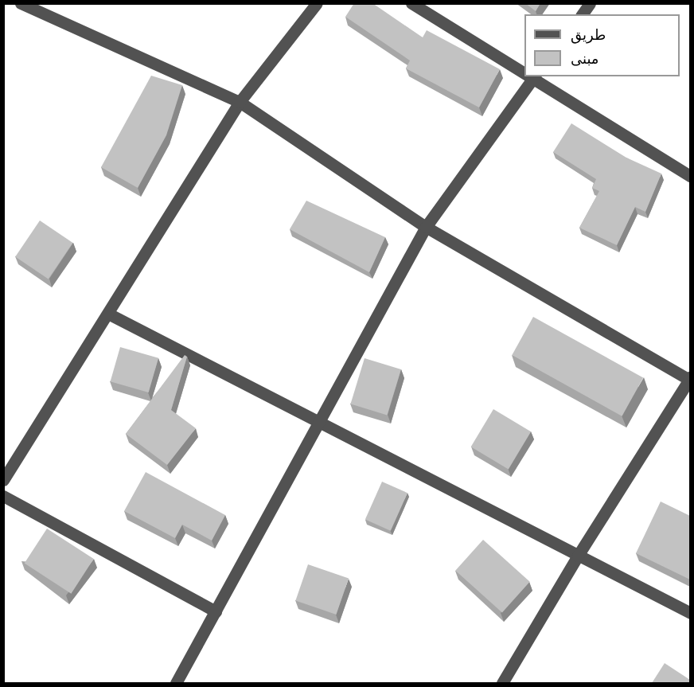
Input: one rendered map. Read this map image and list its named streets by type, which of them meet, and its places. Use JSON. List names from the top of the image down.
{
  "legend": ["طريق", "مبنى"]
}
